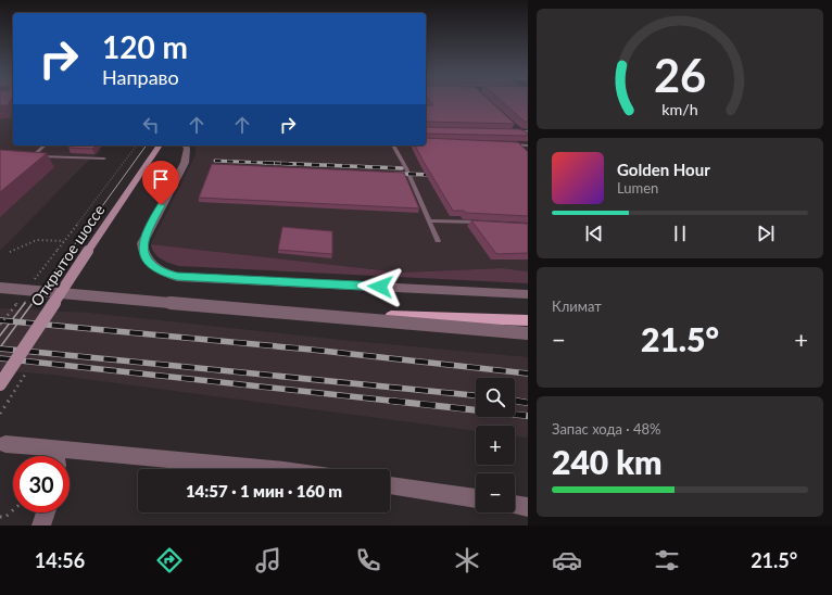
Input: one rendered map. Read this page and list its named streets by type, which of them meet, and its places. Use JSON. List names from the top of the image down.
{
  "streets": {
    "main road": ["Открытое шоссе"]
  },
  "page": {
    "turn": ["120 m", "Направо"],
    "song": ["Golden Hour", "Lumen"],
    "tile": [
      "Климат",
      ["Запас хода · 48%", "240 km"]
    ],
    "heat": ["−", "21.5°", "+"],
    "map_buttons": ["+", "−"],
    "limit": "30",
    "trip": "14:57 · 1 мин · 160 m",
    "tabs": ["14:56", "21.5°"],
    "gauge": ["26", "km/h"]
  }
}
